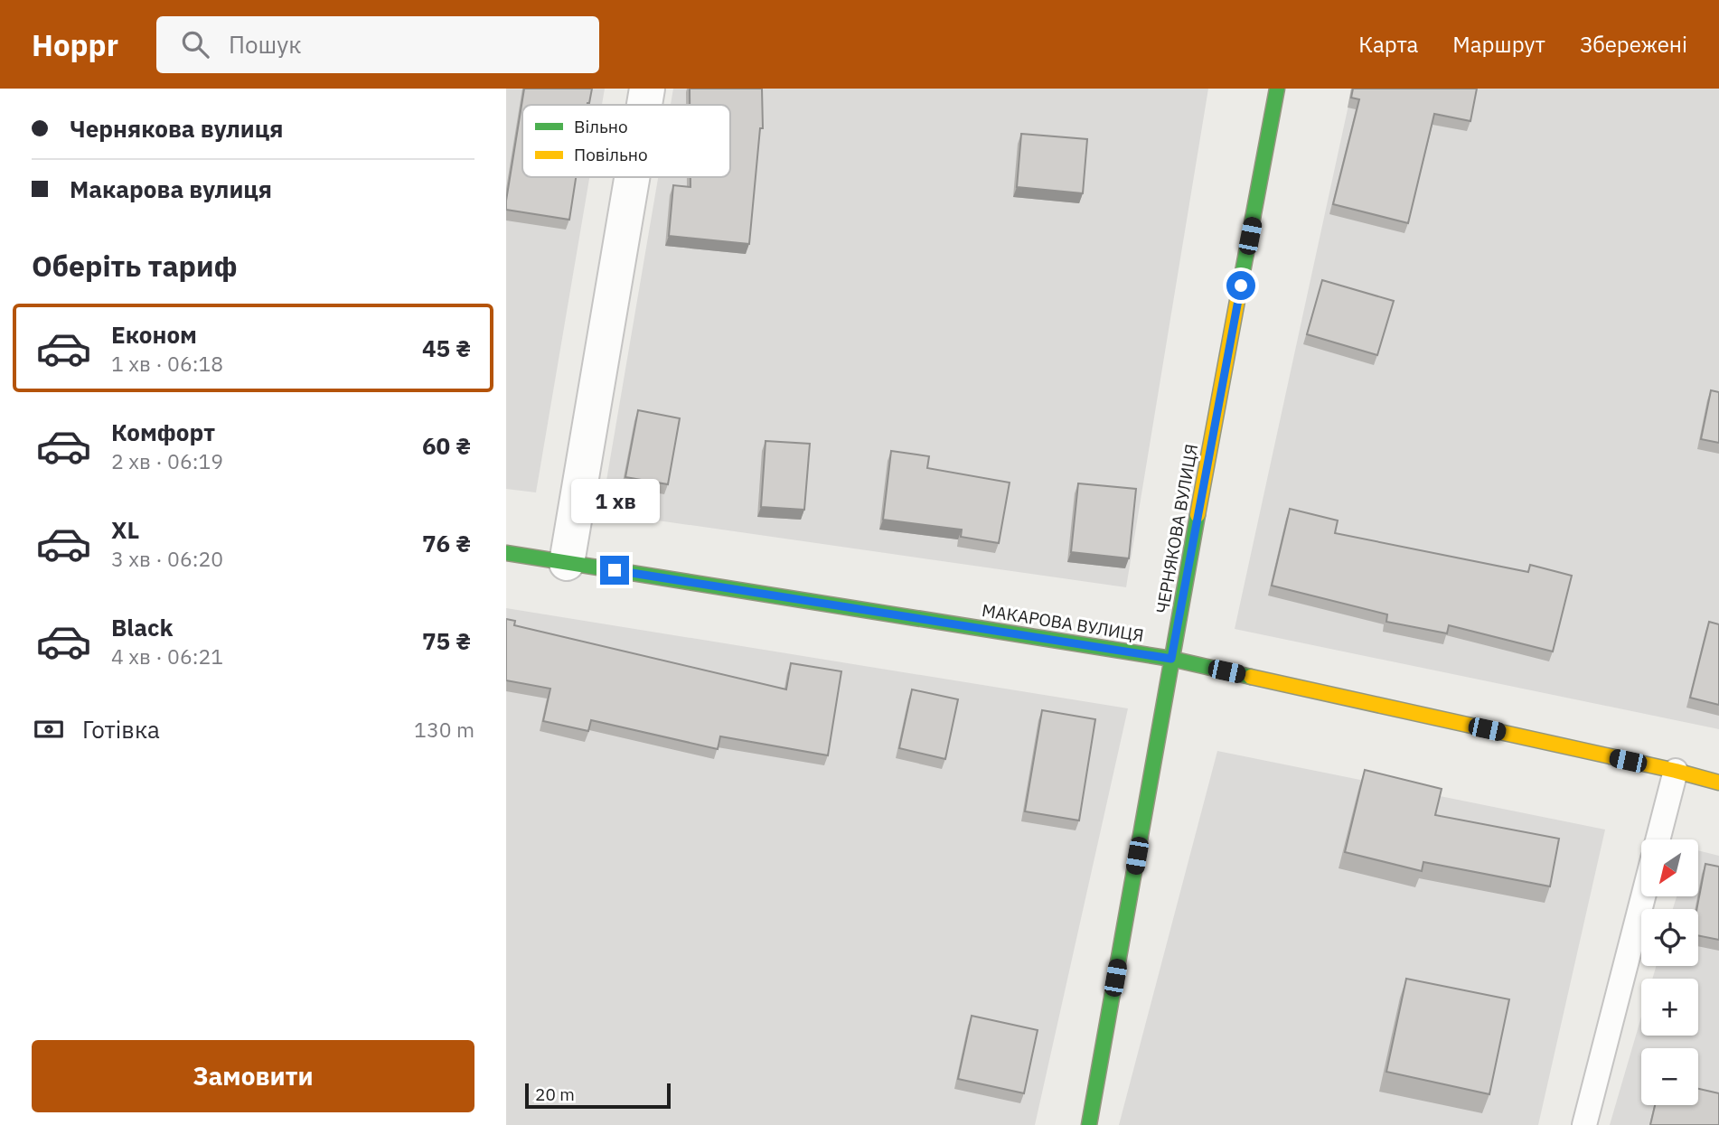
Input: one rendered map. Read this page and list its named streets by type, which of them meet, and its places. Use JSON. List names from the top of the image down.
{
  "streets": {
    "street": ["ЧЕРНЯКОВА ВУЛИЦЯ", "МАКАРОВА ВУЛИЦЯ"]
  },
  "crossings": [
    ["ЧЕРНЯКОВА ВУЛИЦЯ", "МАКАРОВА ВУЛИЦЯ"]
  ],
  "legend": ["Вільно", "Повільно"],
  "scale_bar": "20 m",
  "north": "bottom left",
  "page": {
    "header": "Hoppr",
    "search": "Пошук",
    "nav": ["Карта", "Маршрут", "Збережені"],
    "banner": ["Чернякова вулиця", "Макарова вулиця"],
    "heading": "Оберіть тариф",
    "list": [
      {
        "name": "Економ",
        "note": "1 хв · 06:18",
        "value": "45 ₴"
      },
      {
        "name": "Комфорт",
        "note": "2 хв · 06:19",
        "value": "60 ₴"
      },
      {
        "name": "XL",
        "note": "3 хв · 06:20",
        "value": "76 ₴"
      },
      {
        "name": "Black",
        "note": "4 хв · 06:21",
        "value": "75 ₴"
      }
    ],
    "bubble": "1 хв",
    "pay": ["Готівка", "130 m"],
    "map_buttons": ["+", "−"],
    "buttons": "Замовити",
    "scale": "20 m"
  }
}
